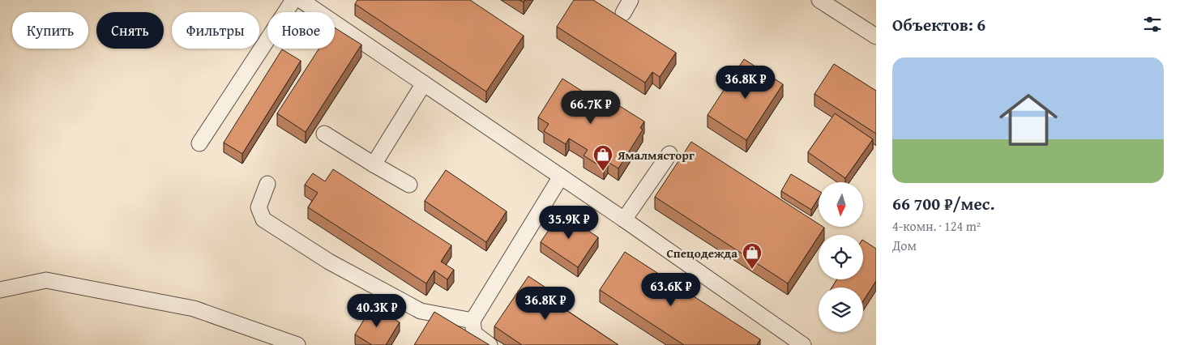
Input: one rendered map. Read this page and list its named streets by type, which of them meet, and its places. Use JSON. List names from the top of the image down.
{
  "places": {
    "shop": ["Ямалмясторг", "Спецодежда"]
  },
  "north": "bottom",
  "page": {
    "heading": "Объектов: 6",
    "chip": [
      "Купить",
      "Снять",
      "Фильтры",
      "Новое"
    ],
    "list": [
      {
        "name": "66 700 ₽/мес.",
        "note": "4-комн. · 124 m² · Дом"
      }
    ],
    "price": [
      "36.8K ₽",
      "66.7K ₽",
      "35.9K ₽",
      "63.6K ₽",
      "36.8K ₽",
      "40.3K ₽"
    ]
  }
}
